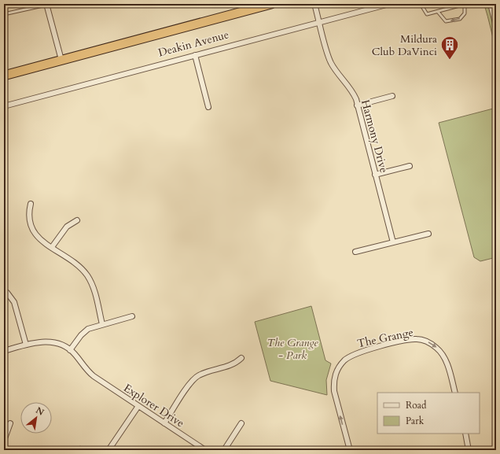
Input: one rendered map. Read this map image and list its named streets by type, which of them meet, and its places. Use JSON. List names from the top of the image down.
{
  "streets": {
    "highway": ["Deakin Avenue"],
    "street": ["Harmony Drive", "The Grange", "Explorer Drive"]
  },
  "crossings": [
    ["Deakin Avenue", "Harmony Drive"]
  ],
  "parks": ["The Grange - Park"],
  "places": {
    "building": ["Mildura Club DaVinci"]
  },
  "legend": ["Road", "Park"],
  "north": "top right"
}
